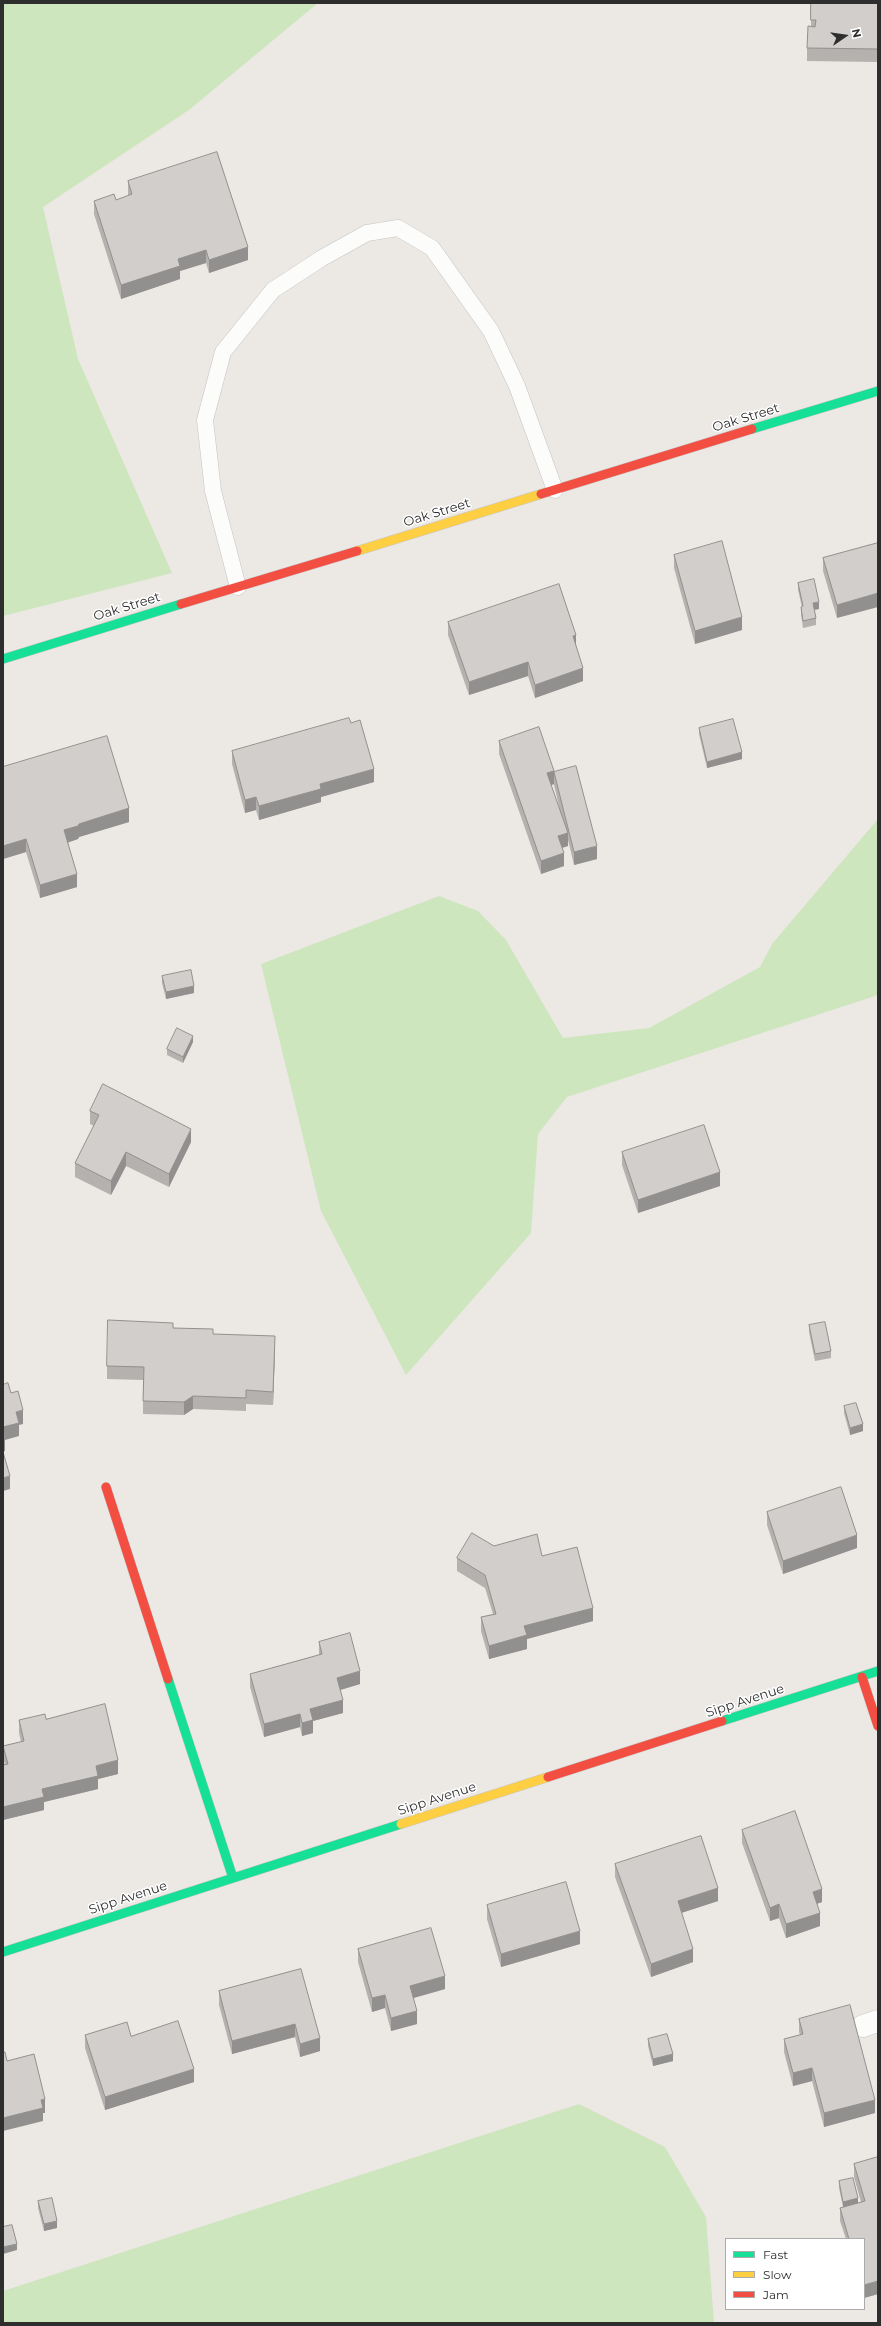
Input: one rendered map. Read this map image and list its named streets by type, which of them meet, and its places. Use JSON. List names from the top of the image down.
{
  "streets": {
    "street": ["Oak Street", "Sipp Avenue"]
  },
  "legend": ["Fast", "Slow", "Jam"],
  "north": "right"
}
